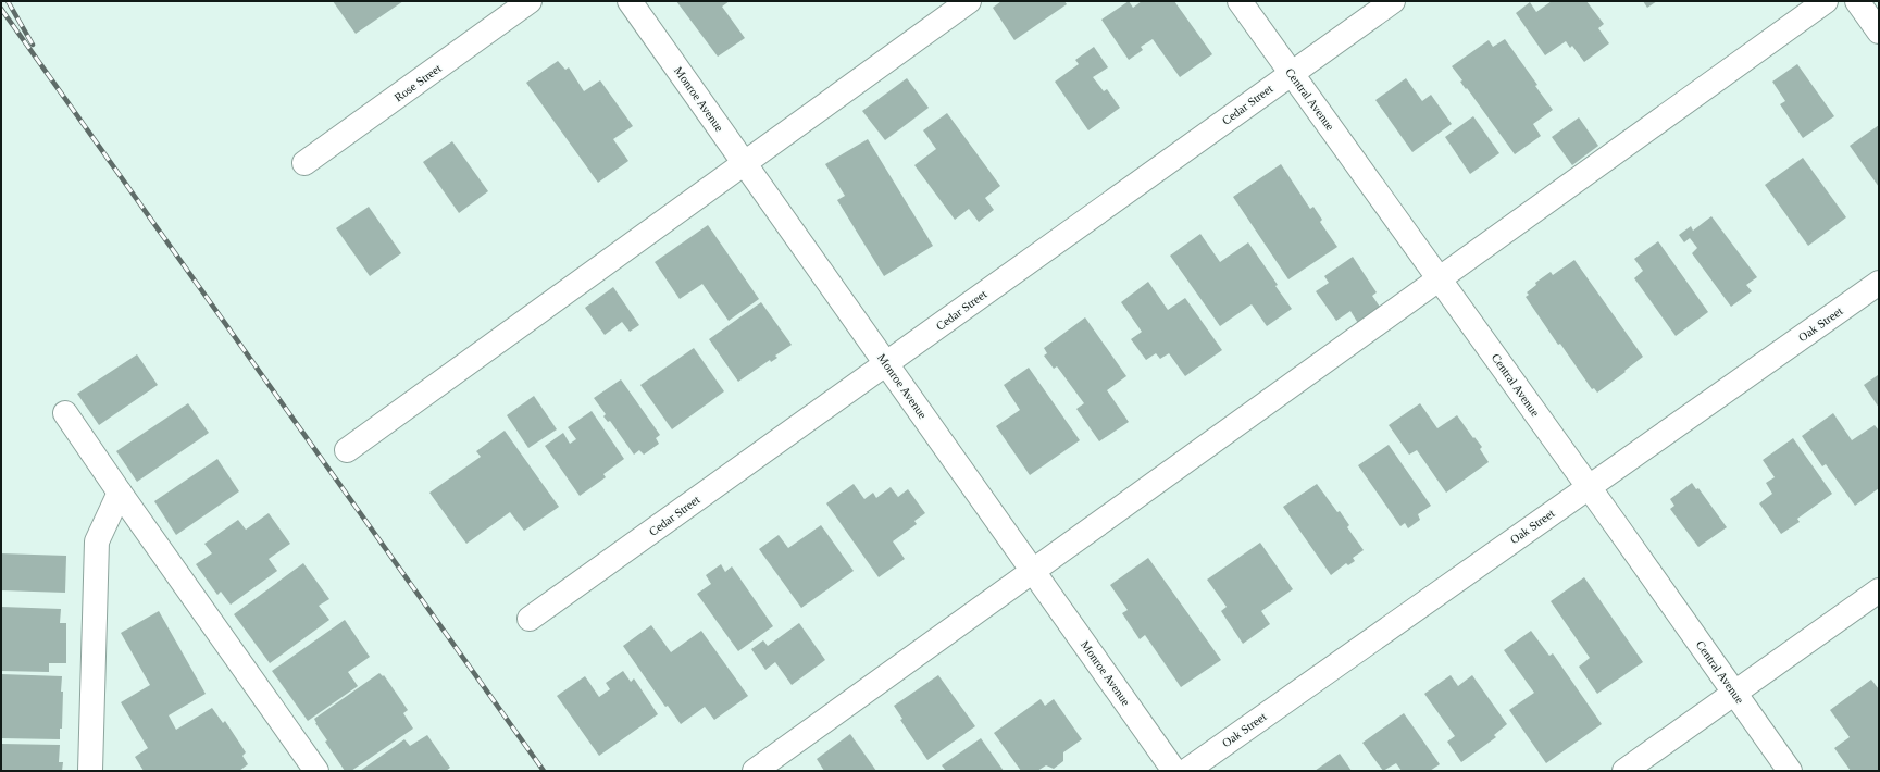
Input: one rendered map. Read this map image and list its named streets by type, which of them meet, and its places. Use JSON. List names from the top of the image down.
{
  "streets": {
    "street": [
      "Rose Street",
      "Monroe Avenue",
      "Central Avenue",
      "Cedar Street",
      "Oak Street"
    ]
  },
  "crossings": [
    ["Monroe Avenue", "Cedar Street"],
    ["Central Avenue", "Cedar Street"],
    ["Central Avenue", "Oak Street"]
  ]
}
